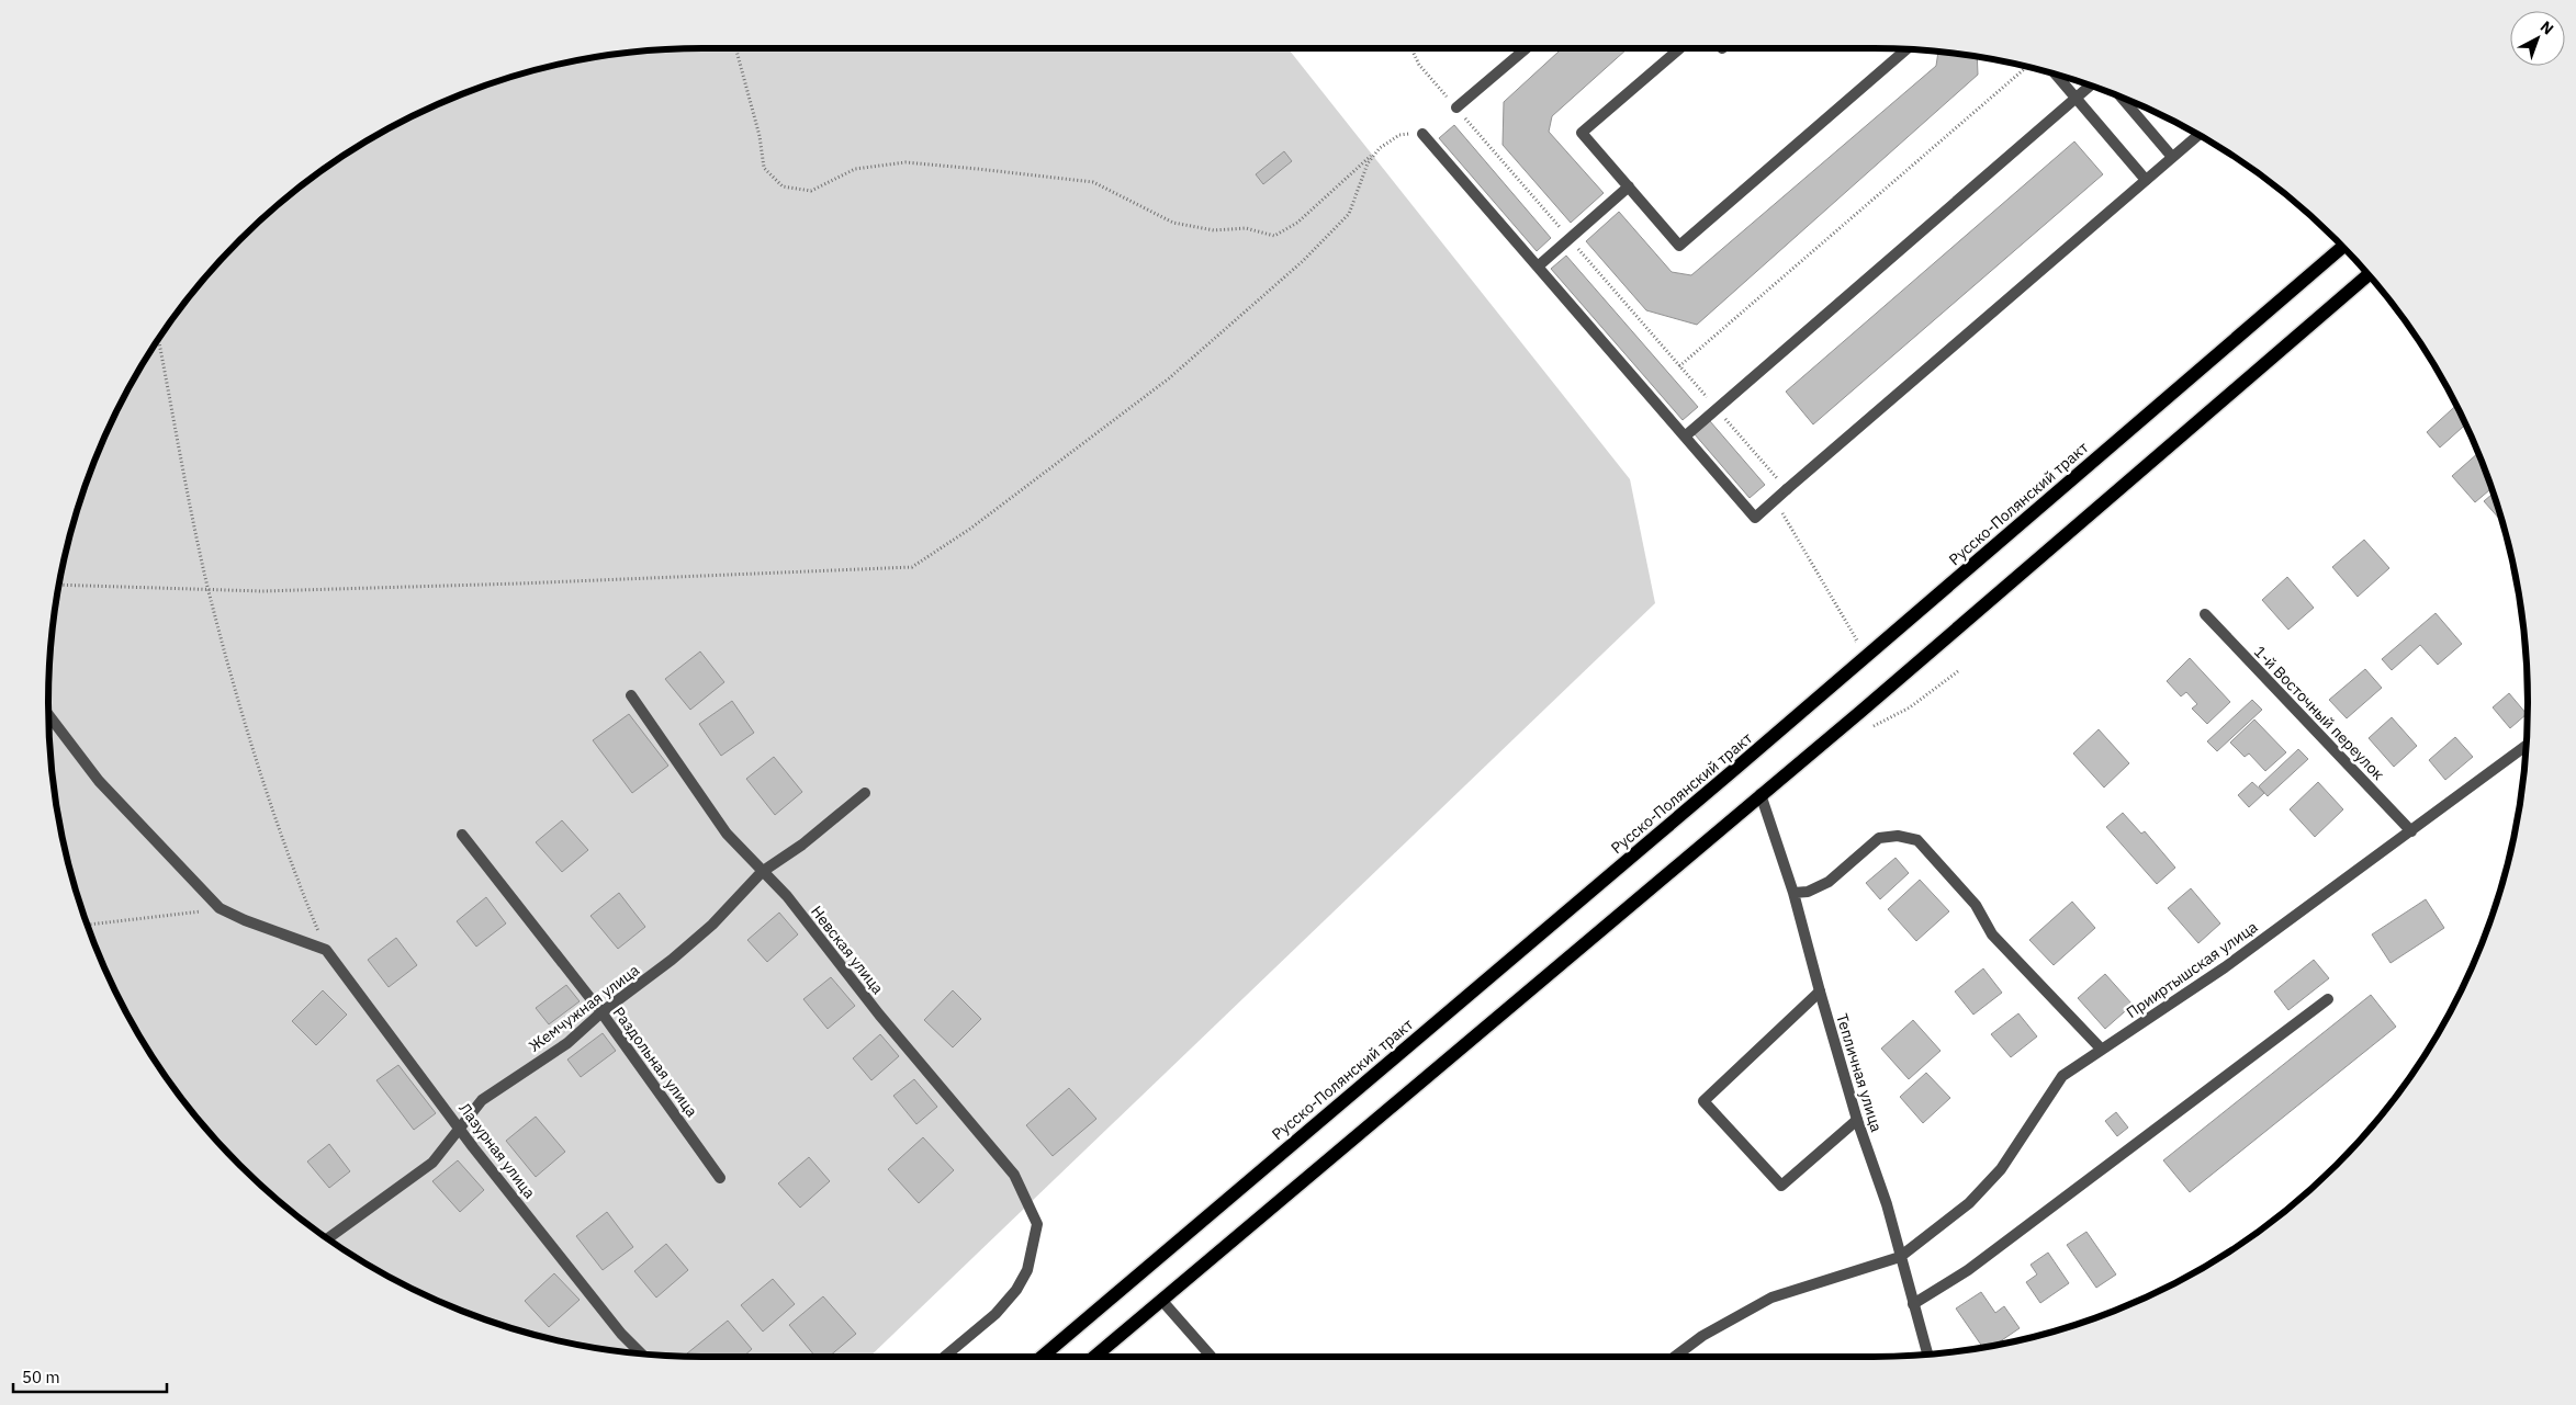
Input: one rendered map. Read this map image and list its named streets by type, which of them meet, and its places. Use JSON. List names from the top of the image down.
{
  "streets": {
    "main road": ["Русско-Полянский тракт"],
    "street": [
      "1-й Восточный переулок",
      "Невская улица",
      "Прииртышская улица",
      "Жемчужная улица",
      "Раздольная улица",
      "Тепличная улица",
      "Лазурная улица"
    ]
  },
  "crossings": [
    ["1-й Восточный переулок", "Прииртышская улица"],
    ["Невская улица", "Жемчужная улица"],
    ["Прииртышская улица", "Тепличная улица"],
    ["Жемчужная улица", "Раздольная улица"],
    ["Жемчужная улица", "Лазурная улица"]
  ],
  "scale_bar": "50 m",
  "north": "top right"
}
